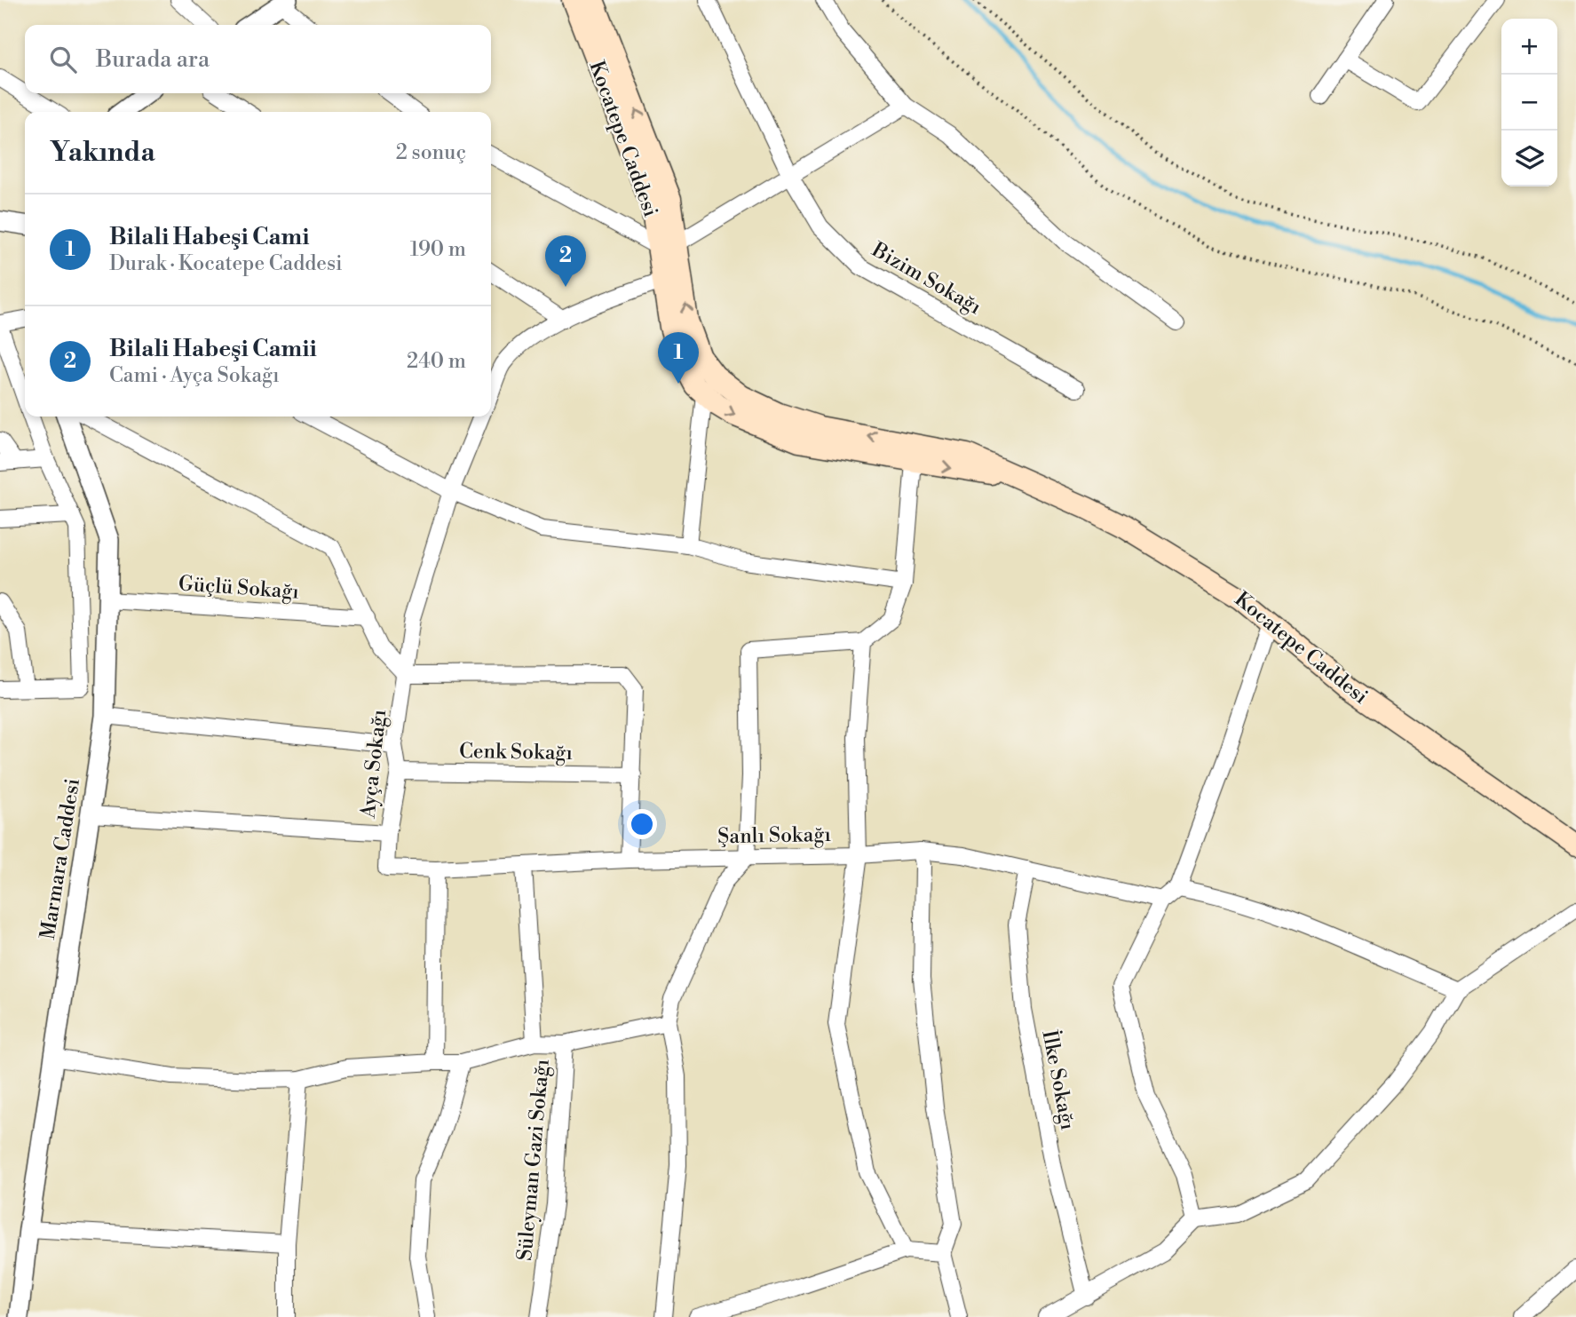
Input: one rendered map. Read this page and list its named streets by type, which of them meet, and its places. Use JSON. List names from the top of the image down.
{
  "streets": {
    "main road": ["Kocatepe Caddesi"],
    "street": [
      "Bizim Sokağı",
      "Güçlü Sokağı",
      "Cenk Sokağı",
      "Ayça Sokağı",
      "Şanlı Sokağı",
      "Marmara Caddesi",
      "İlke Sokağı",
      "Süleyman Gazi Sokağı"
    ]
  },
  "crossings": [
    ["Kocatepe Caddesi", "Ayça Sokağı"],
    ["Güçlü Sokağı", "Marmara Caddesi"],
    ["Cenk Sokağı", "Ayça Sokağı"],
    ["Ayça Sokağı", "Şanlı Sokağı"],
    ["Ayça Sokağı", "Marmara Caddesi"],
    ["Şanlı Sokağı", "İlke Sokağı"]
  ],
  "page": {
    "map_buttons": ["+", "−"],
    "search": "Burada ara",
    "heading": ["Yakında", "2 sonuç"],
    "list": [
      {
        "mark": "1",
        "name": "Bilali Habeşi Cami",
        "note": "Durak · Kocatepe Caddesi",
        "value": "190 m"
      },
      {
        "mark": "2",
        "name": "Bilali Habeşi Camii",
        "note": "Cami · Ayça Sokağı",
        "value": "240 m"
      }
    ],
    "pins": ["2", "1"]
  }
}
